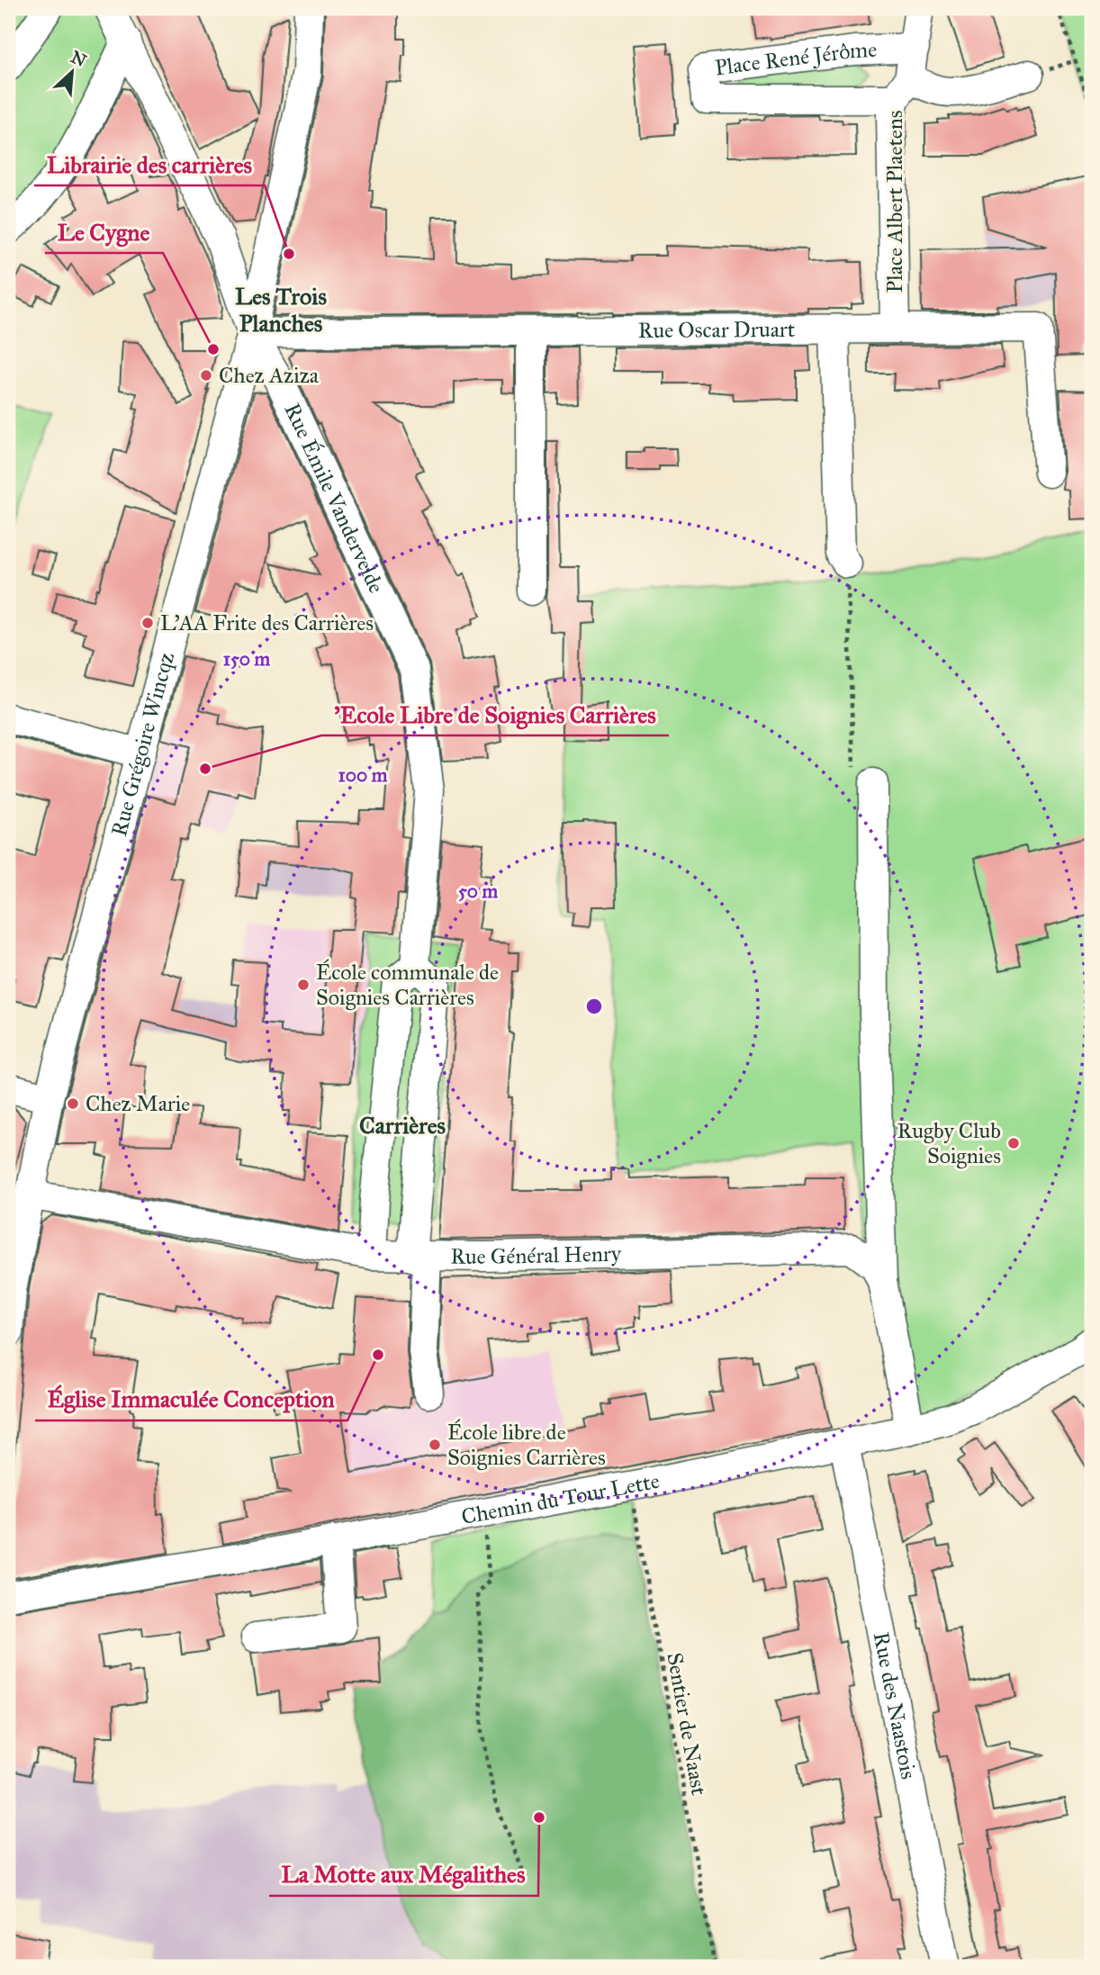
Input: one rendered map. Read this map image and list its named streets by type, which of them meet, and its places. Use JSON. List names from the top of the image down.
{
  "streets": {
    "street": [
      "Place René Jérôme",
      "Place Albert Plaetens",
      "Rue Oscar Druart",
      "Rue Émile Vandervelde",
      "Rue Grégoire Wincqz",
      "Rue Général Henry",
      "Chemin du Tour Lette",
      "Rue des Naastois"
    ],
    "path": ["Sentier de Naast"]
  },
  "crossings": [
    ["Place René Jérôme", "Place Albert Plaetens"],
    ["Place Albert Plaetens", "Rue Oscar Druart"],
    ["Rue Oscar Druart", "Rue Émile Vandervelde"],
    ["Rue Oscar Druart", "Rue Grégoire Wincqz"],
    ["Rue Émile Vandervelde", "Rue Grégoire Wincqz"],
    ["Rue Grégoire Wincqz", "Rue Général Henry"],
    ["Rue Général Henry", "Chemin du Tour Lette"],
    ["Chemin du Tour Lette", "Rue des Naastois"],
    ["Chemin du Tour Lette", "Sentier de Naast"]
  ],
  "districts": ["Les Trois Planches", "Carrières"],
  "places": [
    "Librairie des carrières",
    "Le Cygne",
    "Chez Aziza",
    "L'AA Frite des Carrières",
    "'Ecole Libre de Soignies Carrières",
    "École communale de Soignies Carrières",
    "Chez Marie",
    "Rugby Club Soignies",
    "Église Immaculée Conception",
    "École libre de Soignies Carrières",
    "La Motte aux Mégalithes"
  ],
  "north": "top right",
  "rings": ["150 m", "100 m", "50 m"]
}
